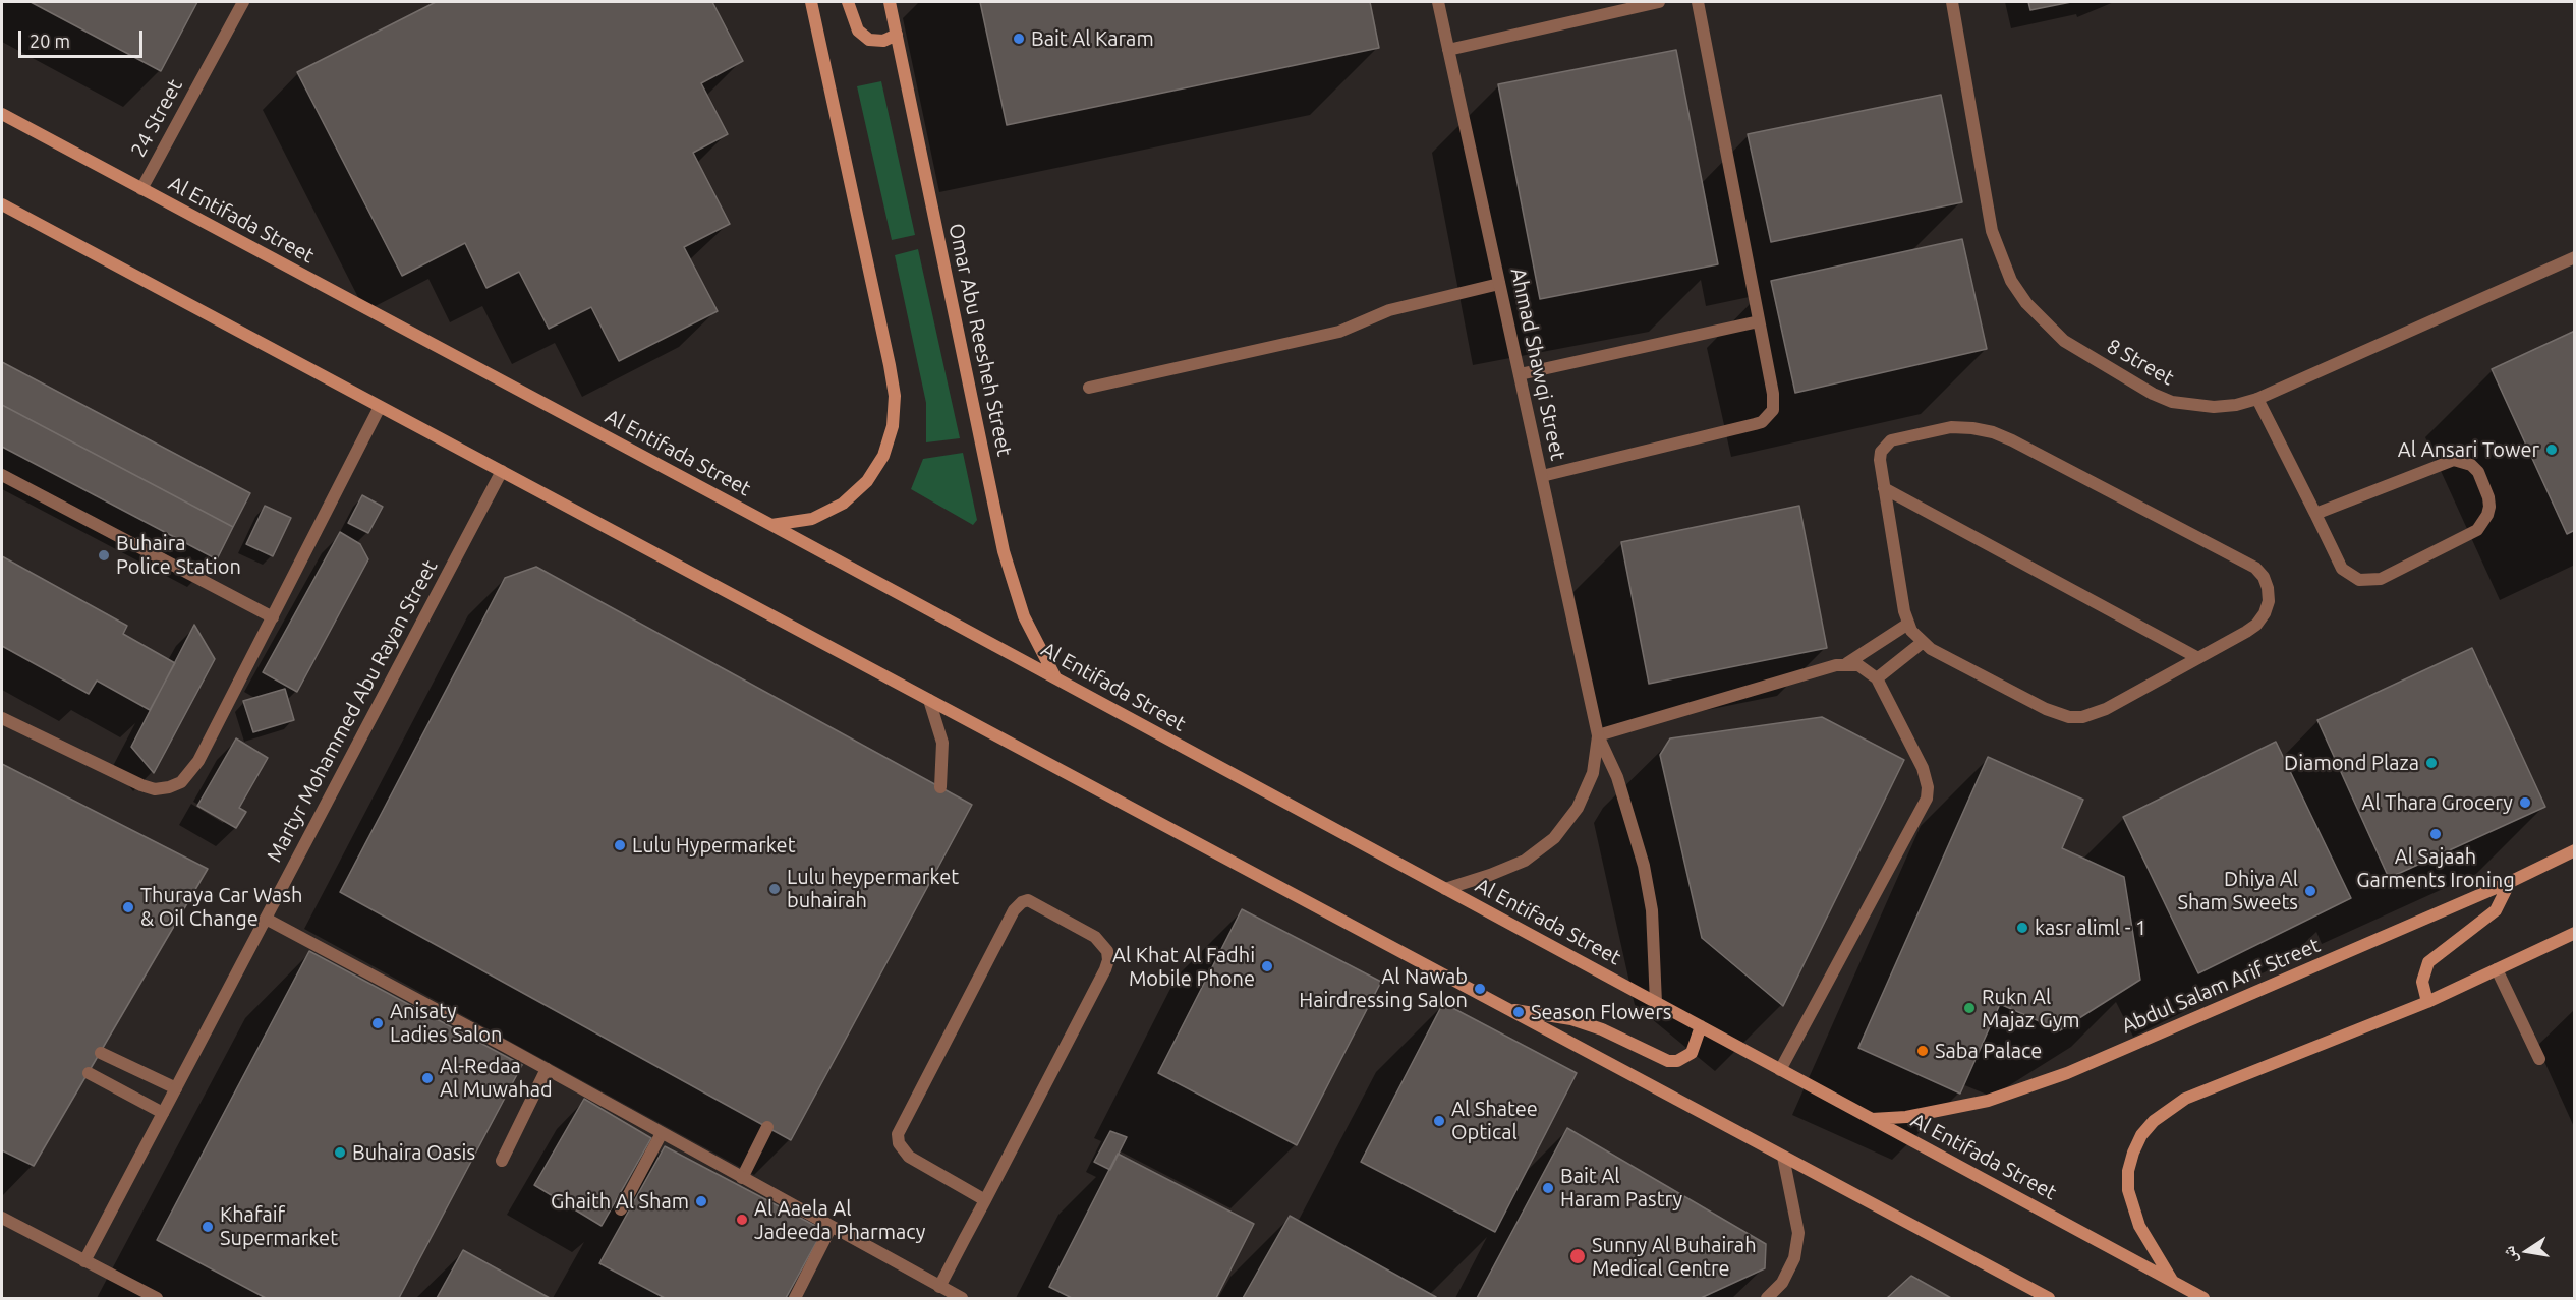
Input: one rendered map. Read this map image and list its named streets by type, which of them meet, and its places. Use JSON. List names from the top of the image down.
{
  "streets": {
    "main road": ["Al Entifada Street", "Omar Abu Reesheh Street", "Abdul Salam Arif Street"],
    "street": [
      "24 Street",
      "8 Street",
      "Ahmad Shawqi Street",
      "Martyr Mohammed Abu Rayan Street"
    ]
  },
  "crossings": [
    ["24 Street", "Al Entifada Street"],
    ["Al Entifada Street", "Omar Abu Reesheh Street"],
    ["Al Entifada Street", "Ahmad Shawqi Street"],
    ["Al Entifada Street", "Abdul Salam Arif Street"]
  ],
  "places": [
    "Bait Al Karam",
    "Al Ansari Tower",
    "Buhaira Police Station",
    "Diamond Plaza",
    "Al Thara Grocery",
    "Al Sajaah Garments Ironing",
    "Lulu Hypermarket",
    "Lulu heypermarket buhairah",
    "Dhiya Al Sham Sweets",
    "Thuraya Car Wash & Oil Change",
    "kasr aliml - 1",
    "Al Khat Al Fadhi Mobile Phone",
    "Al Nawab Hairdressing Salon",
    "Rukn Al Majaz Gym",
    "Season Flowers",
    "Anisaty Ladies Salon",
    "Saba Palace",
    "Al-Redaa Al Muwahad",
    "Al Shatee Optical",
    "Buhaira Oasis",
    "Bait Al Haram Pastry",
    "Ghaith Al Sham",
    "Al Aaela Al Jadeeda Pharmacy",
    "Khafaif Supermarket",
    "Sunny Al Buhairah Medical Centre"
  ],
  "scale_bar": "20 m",
  "north": "left"
}
